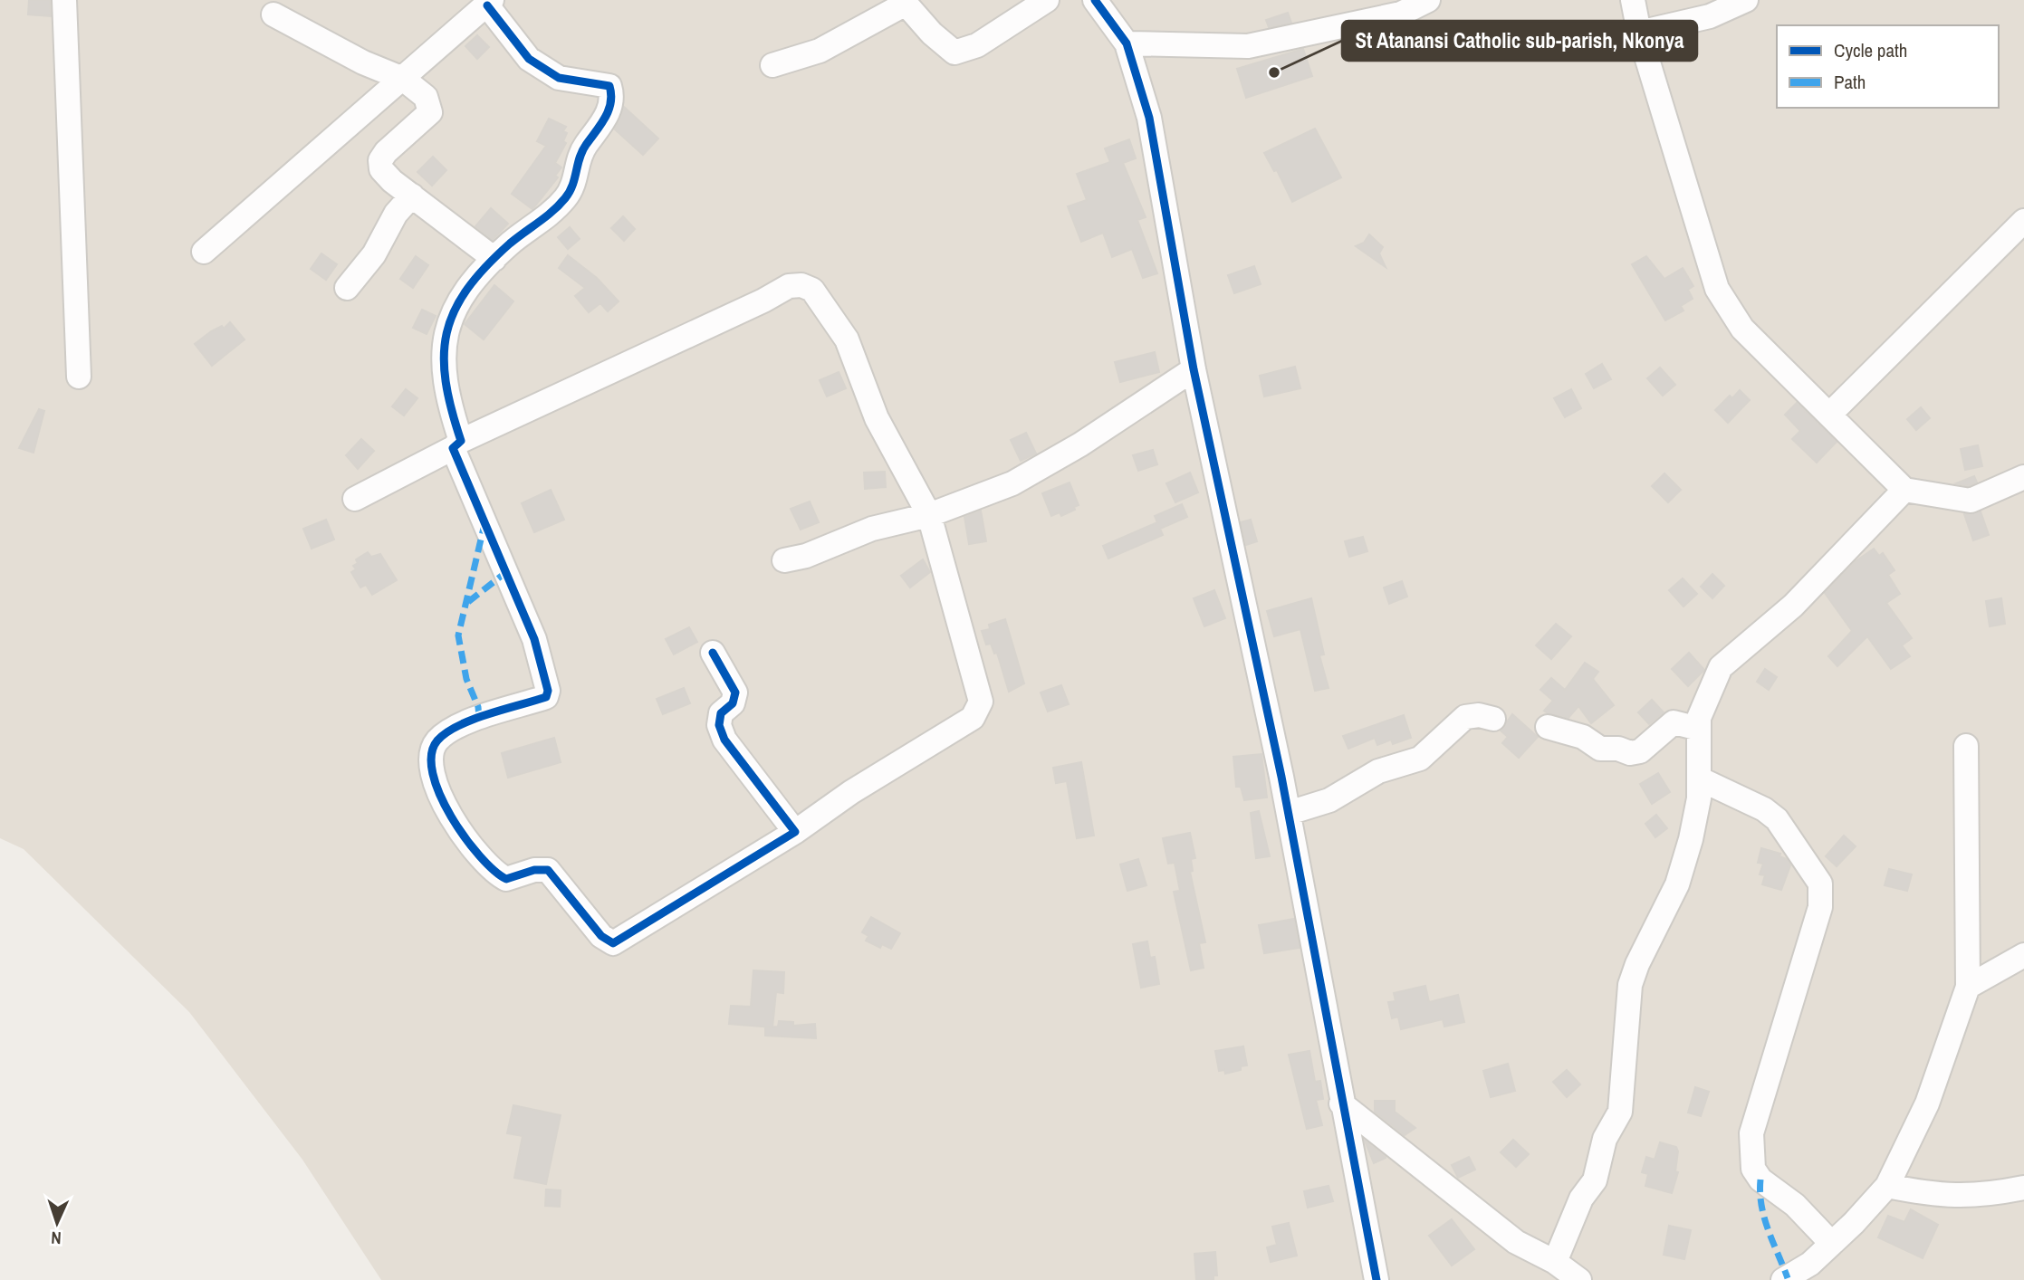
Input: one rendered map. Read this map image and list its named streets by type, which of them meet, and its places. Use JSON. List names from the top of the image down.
{
  "places": ["St Atanansi Catholic sub-parish, Nkonya"],
  "legend": ["Cycle path", "Path"],
  "north": "bottom"
}
